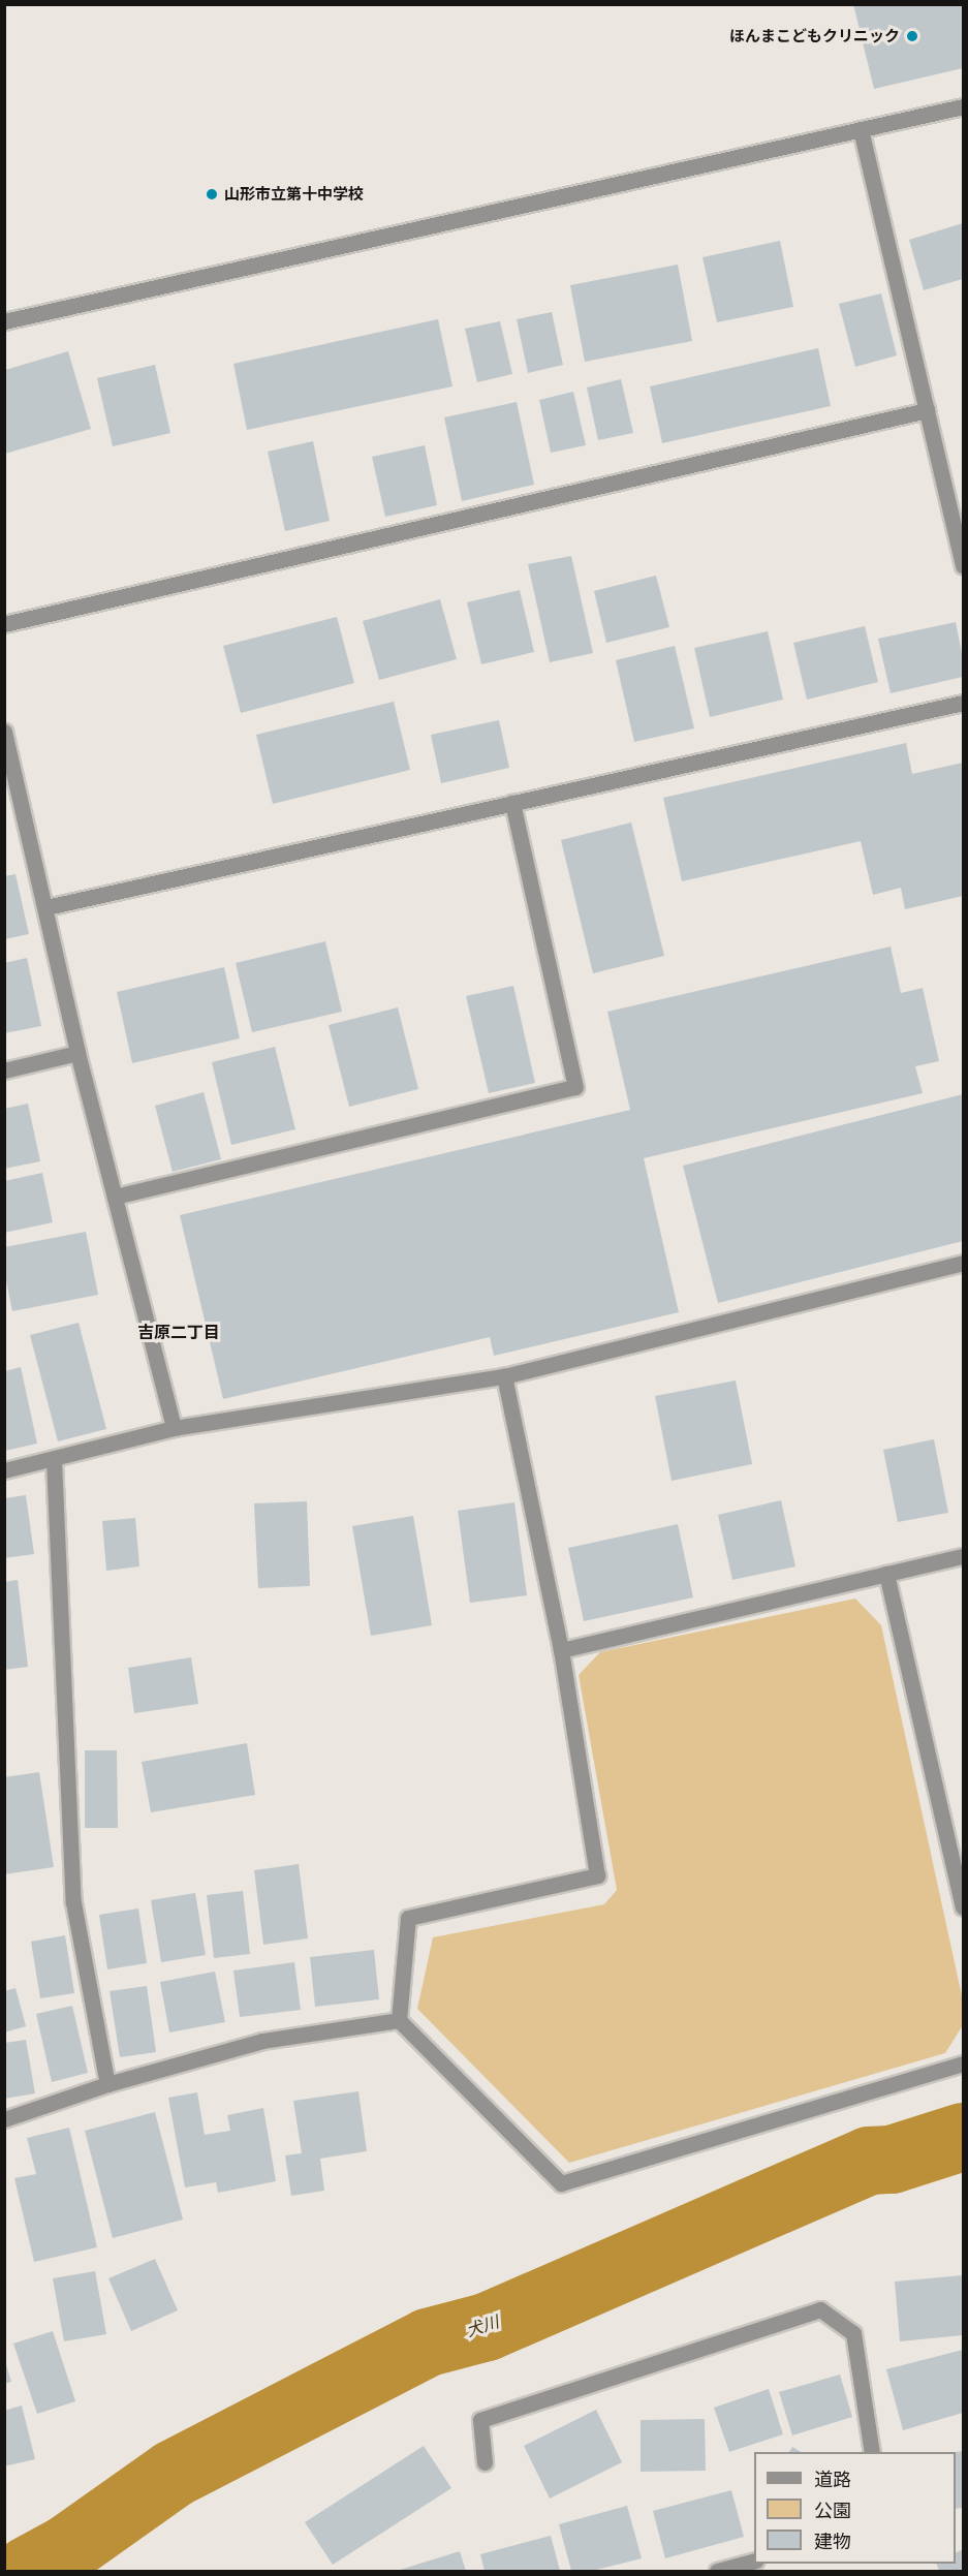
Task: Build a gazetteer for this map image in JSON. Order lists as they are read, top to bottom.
{
  "districts": ["吉原二丁目"],
  "water": ["犬川"],
  "places": ["ほんまこどもクリニック", "山形市立第十中学校"],
  "legend": ["道路", "公園", "建物"]
}
